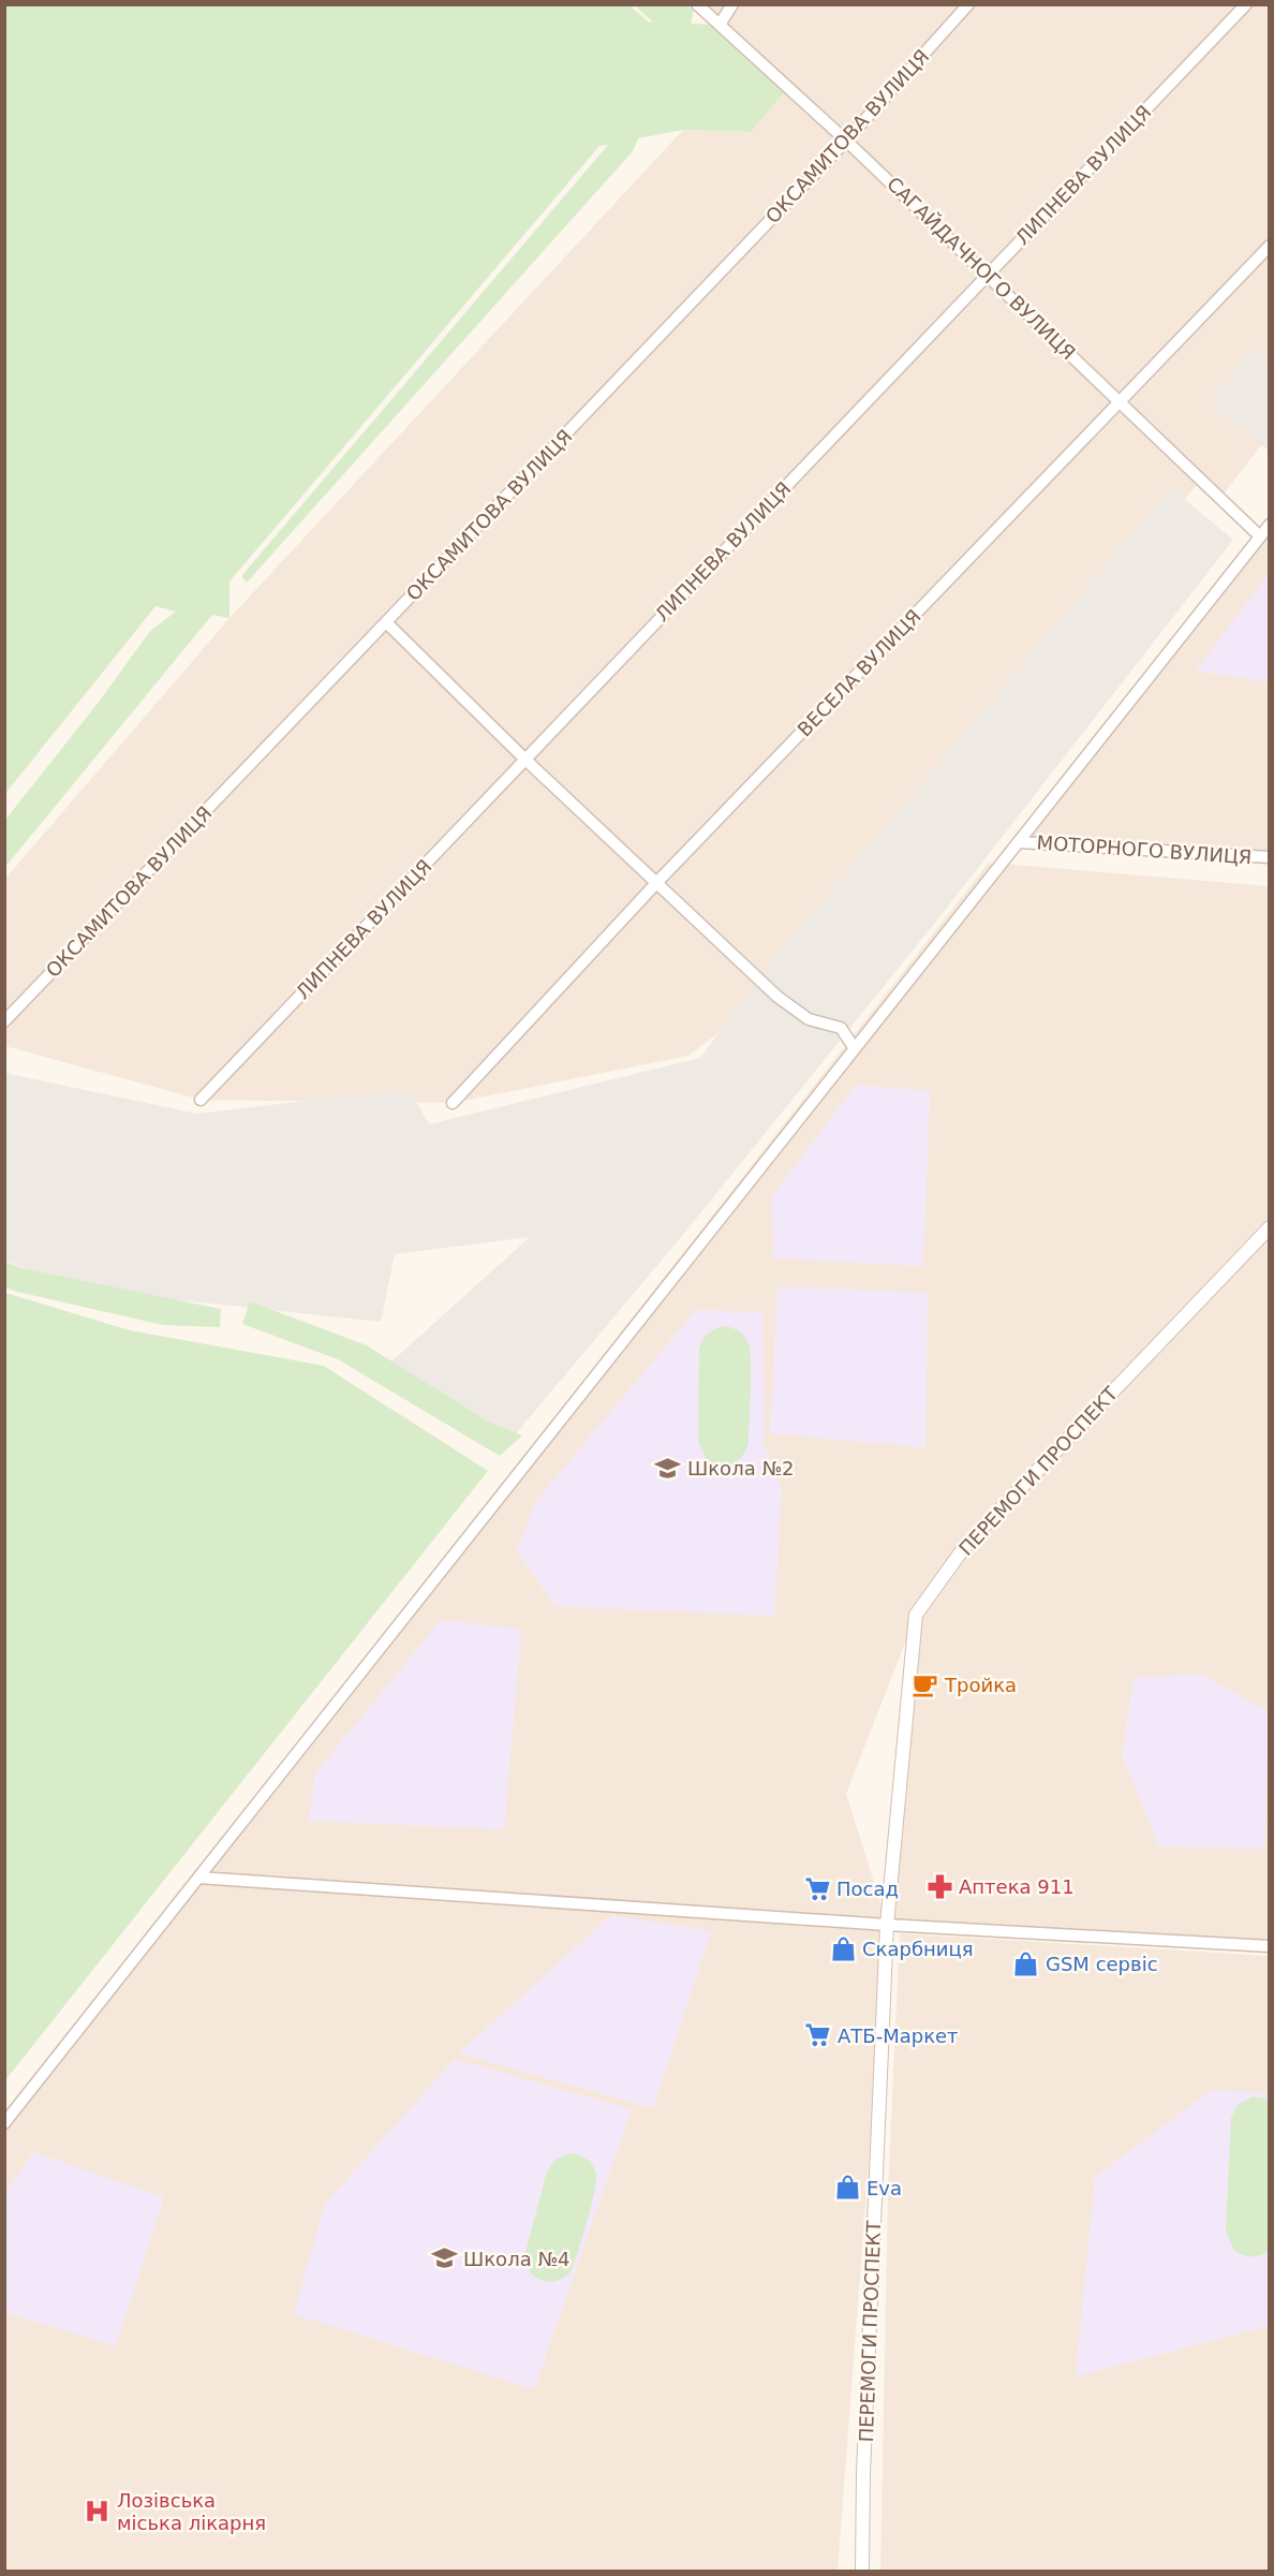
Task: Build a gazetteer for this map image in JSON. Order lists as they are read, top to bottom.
{
  "streets": {
    "street": [
      "ОКСАМИТОВА ВУЛИЦЯ",
      "ЛИПНЕВА ВУЛИЦЯ",
      "САГАЙДАЧНОГО ВУЛИЦЯ",
      "ВЕСЕЛА ВУЛИЦЯ",
      "МОТОРНОГО ВУЛИЦЯ",
      "ПЕРЕМОГИ ПРОСПЕКТ"
    ]
  },
  "crossings": [
    ["ОКСАМИТОВА ВУЛИЦЯ", "САГАЙДАЧНОГО ВУЛИЦЯ"],
    ["ЛИПНЕВА ВУЛИЦЯ", "САГАЙДАЧНОГО ВУЛИЦЯ"],
    ["САГАЙДАЧНОГО ВУЛИЦЯ", "ВЕСЕЛА ВУЛИЦЯ"]
  ],
  "places": {
    "school or university": ["Школа №2", "Школа №4"],
    "cafe": ["Тройка"],
    "pharmacy": ["Аптека 911"],
    "supermarket": ["Посад", "АТБ-Маркет"],
    "shop": ["Скарбниця", "GSM сервіс", "Eva"],
    "hospital": ["Лозівська міська лікарня"]
  }
}
